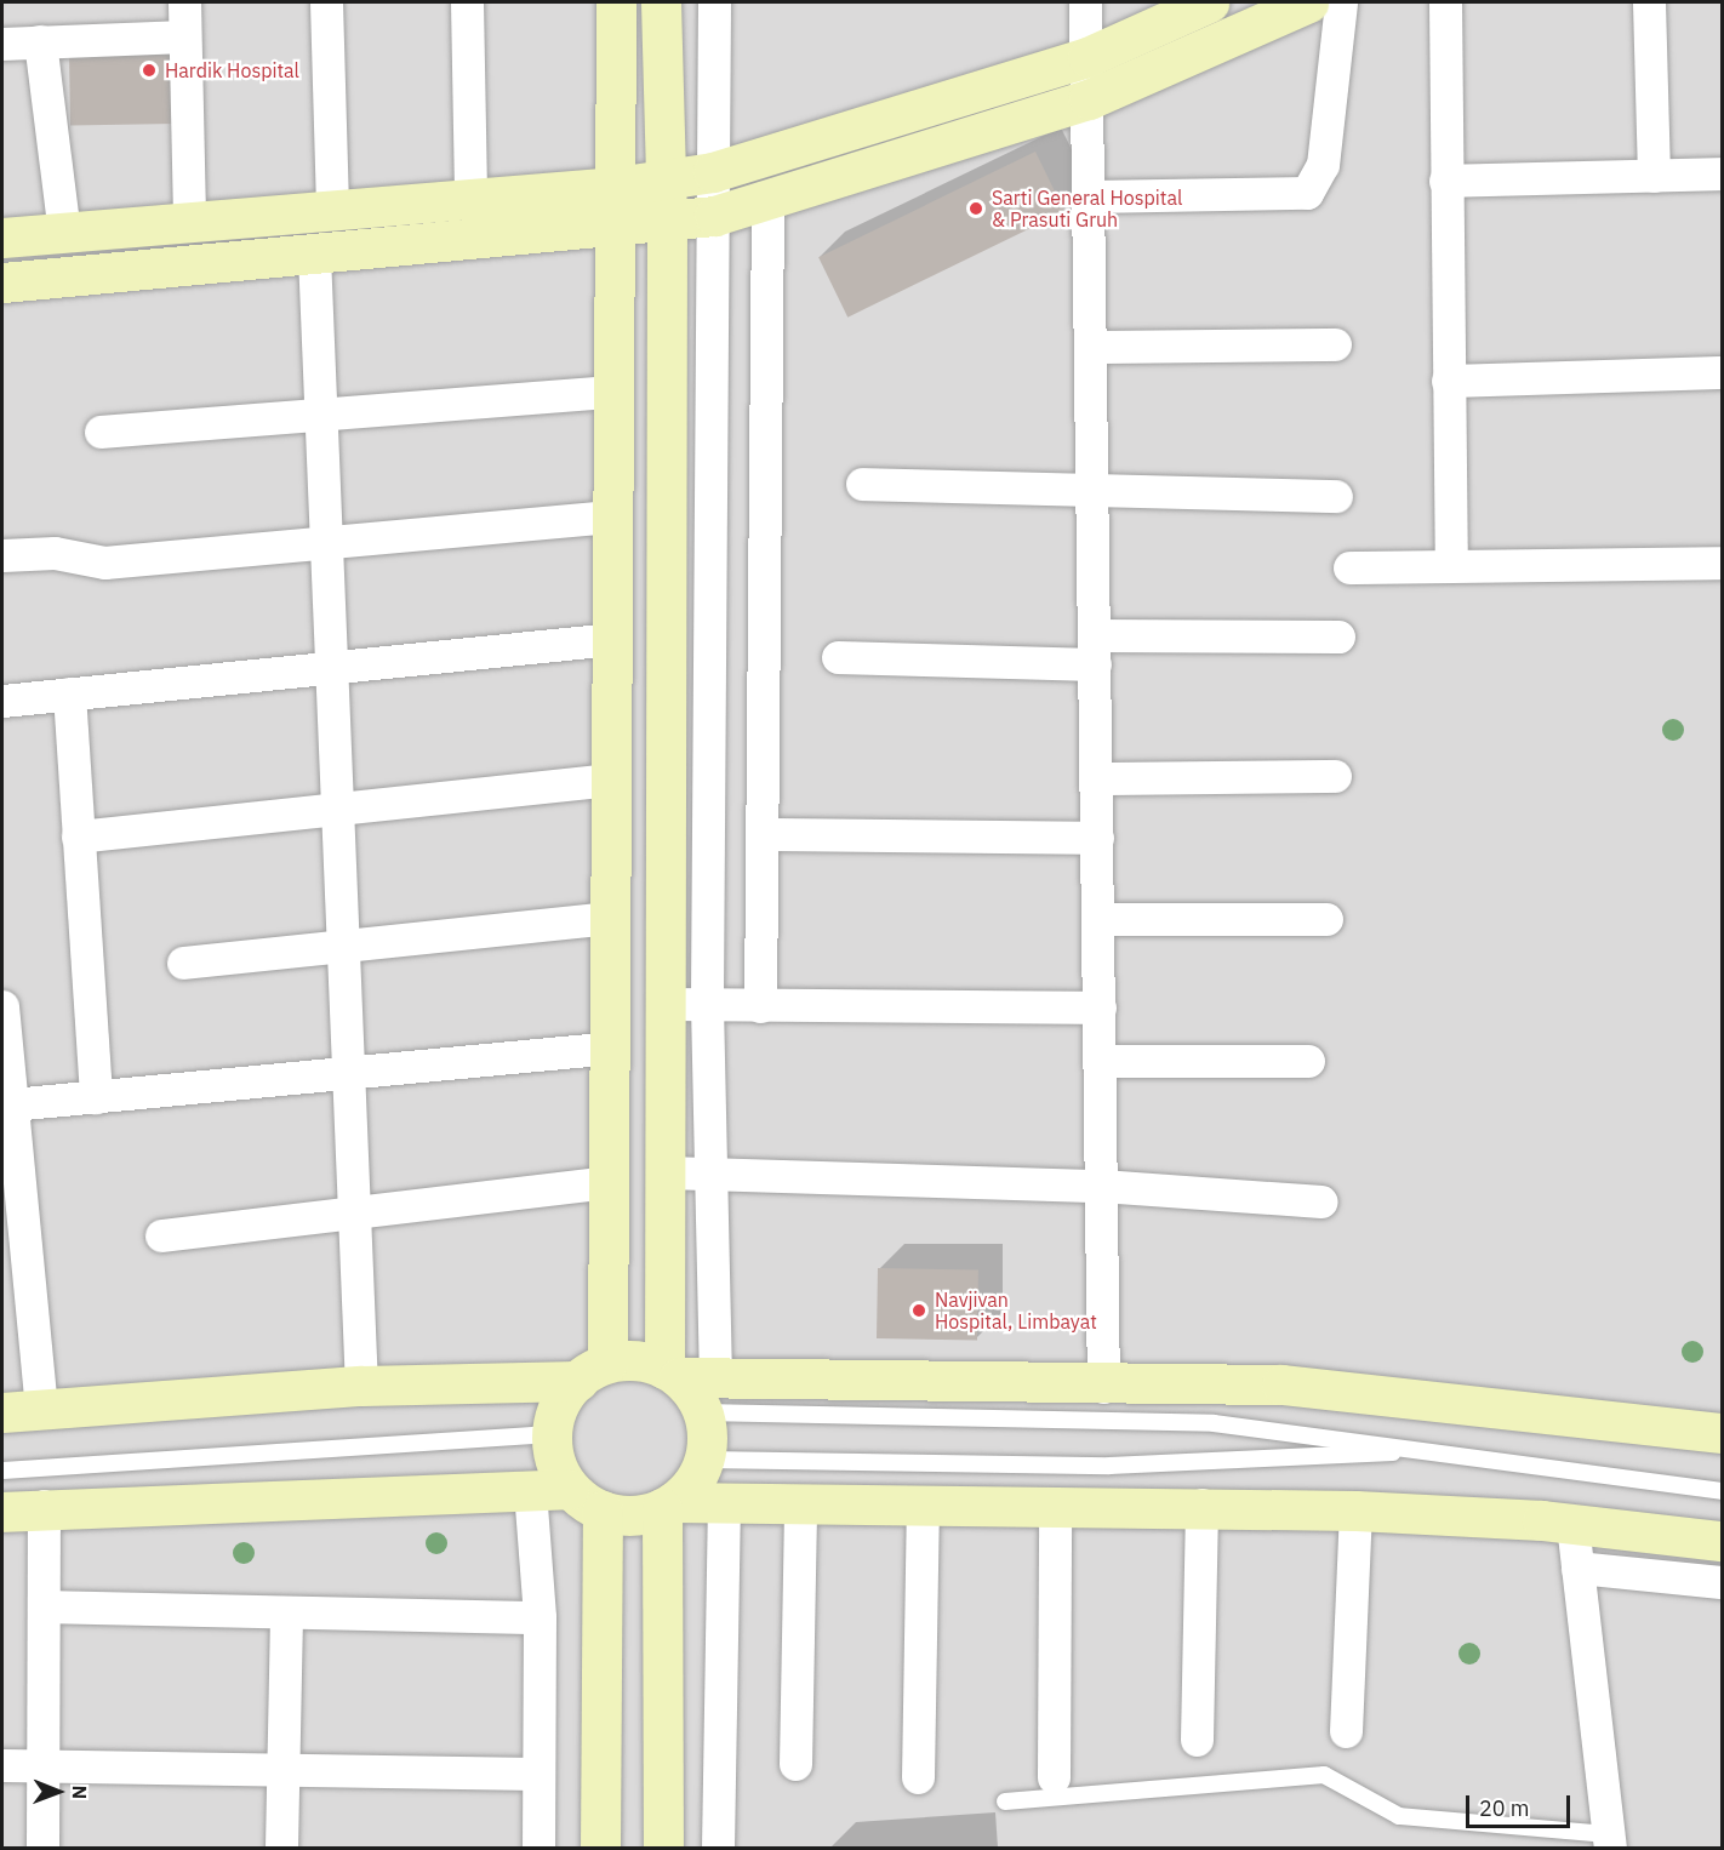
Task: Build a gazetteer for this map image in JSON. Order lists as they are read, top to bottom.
{
  "places": ["Hardik Hospital", "Sarti General Hospital & Prasuti Gruh", "Navjivan Hospital, Limbayat"],
  "scale_bar": "20 m",
  "north": "right"
}
